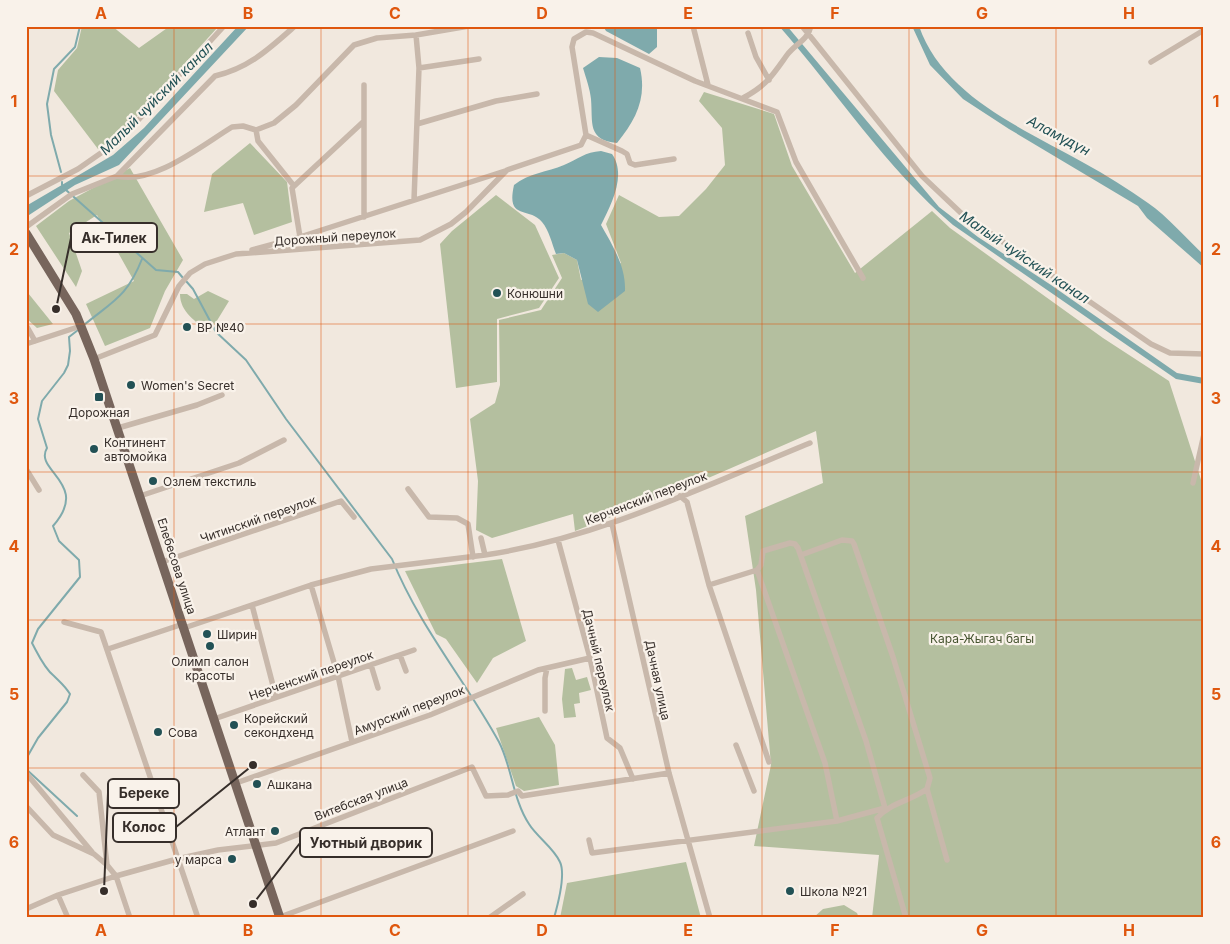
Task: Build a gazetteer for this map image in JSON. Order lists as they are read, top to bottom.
{
  "streets": {
    "main road": ["Елебесова улица"],
    "street": [
      "Дорожный переулок",
      "Керченский переулок",
      "Читинский переулок",
      "Дачный переулок",
      "Нерченский переулок",
      "Дачная улица",
      "Амурский переулок",
      "Витебская улица"
    ]
  },
  "crossings": [
    ["Дорожный переулок", "Елебесова улица"],
    ["Керченский переулок", "Елебесова улица"],
    ["Керченский переулок", "Дачный переулок"],
    ["Керченский переулок", "Дачная улица"],
    ["Читинский переулок", "Елебесова улица"],
    ["Елебесова улица", "Нерченский переулок"],
    ["Елебесова улица", "Амурский переулок"],
    ["Елебесова улица", "Витебская улица"],
    ["Дачный переулок", "Амурский переулок"],
    ["Дачный переулок", "Витебская улица"]
  ],
  "water": ["Малый чуйский канал", "Аламүдүн"],
  "parks": ["Кара-Жыгач багы"],
  "places": {
    "other": [
      "Конюшни",
      "Ак-Тилек",
      "BP №40",
      "Women's Secret",
      "Континент автомойка",
      "Озлем текстиль",
      "Ширин",
      "Олимп салон красоты",
      "Корейский секондхенд",
      "Сова",
      "Колос",
      "Ашкана",
      "Атлант",
      "у марса",
      "Береке",
      "Школа №21",
      "Уютный дворик"
    ],
    "transit": ["Дорожная"]
  },
  "grid": {
    "columns": [
      "A",
      "B",
      "C",
      "D",
      "E",
      "F",
      "G",
      "H"
    ],
    "rows": [
      "1",
      "2",
      "3",
      "4",
      "5",
      "6"
    ]
  }
}
